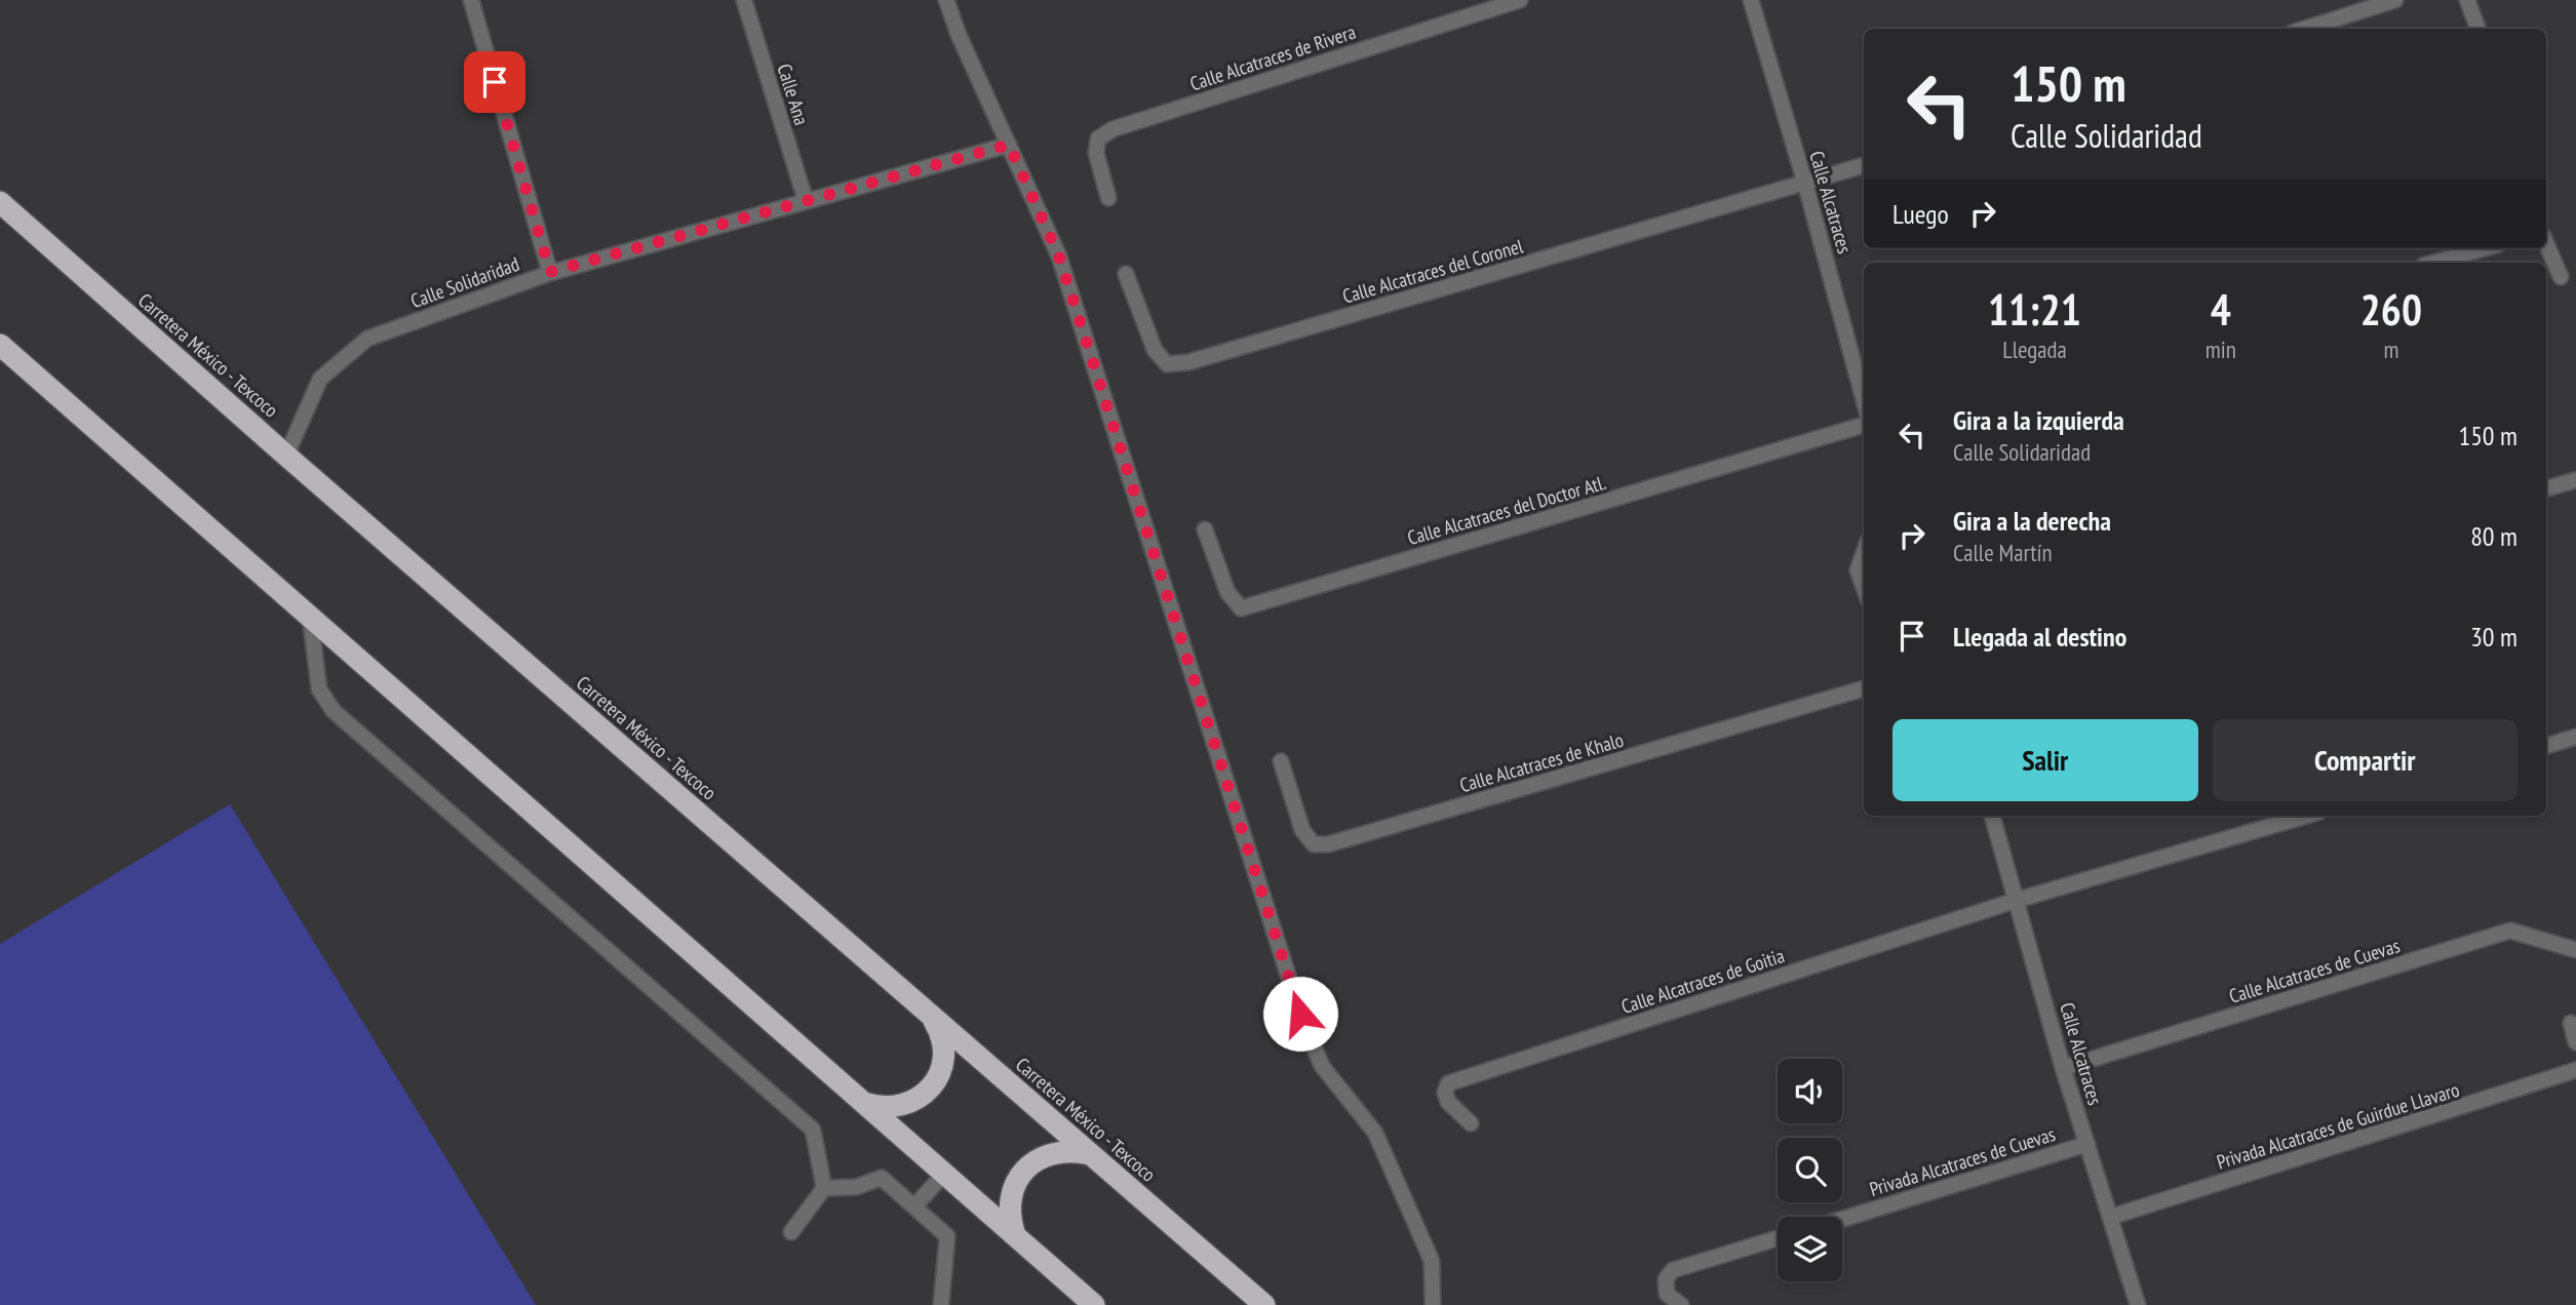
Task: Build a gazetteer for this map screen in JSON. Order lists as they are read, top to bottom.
{
  "streets": {
    "highway": ["Carretera México - Texcoco"],
    "street": [
      "Calle Alcatraces de Rivera",
      "Calle Ana",
      "Calle Alcatraces",
      "Calle Alcatraces del Coronel",
      "Calle Solidaridad",
      "Calle Alcatraces del Doctor Atl.",
      "Calle Alcatraces de Khalo",
      "Calle Alcatraces de Cuevas",
      "Calle Alcatraces de Goitia",
      "Privada Alcatraces de Guirdue Llavaro",
      "Privada Alcatraces de Cuevas"
    ]
  },
  "crossings": [
    ["Calle Ana", "Calle Solidaridad"],
    ["Calle Alcatraces", "Calle Alcatraces del Coronel"],
    ["Calle Alcatraces", "Calle Alcatraces de Cuevas"],
    ["Calle Alcatraces", "Calle Alcatraces de Goitia"],
    ["Calle Alcatraces", "Privada Alcatraces de Guirdue Llavaro"],
    ["Calle Alcatraces", "Privada Alcatraces de Cuevas"],
    ["Calle Solidaridad", "Carretera México - Texcoco"]
  ],
  "page": {
    "turn": ["150 m", "Calle Solidaridad"],
    "then": "Luego",
    "eta": [
      "11:21",
      "Llegada",
      "4",
      "min",
      "260",
      "m"
    ],
    "list": [
      {
        "name": "Gira a la izquierda",
        "note": "Calle Solidaridad",
        "value": "150 m"
      },
      {
        "name": "Gira a la derecha",
        "note": "Calle Martín",
        "value": "80 m"
      },
      {
        "name": "Llegada al destino",
        "value": "30 m"
      }
    ],
    "buttons": ["Salir", "Compartir"]
  }
}
